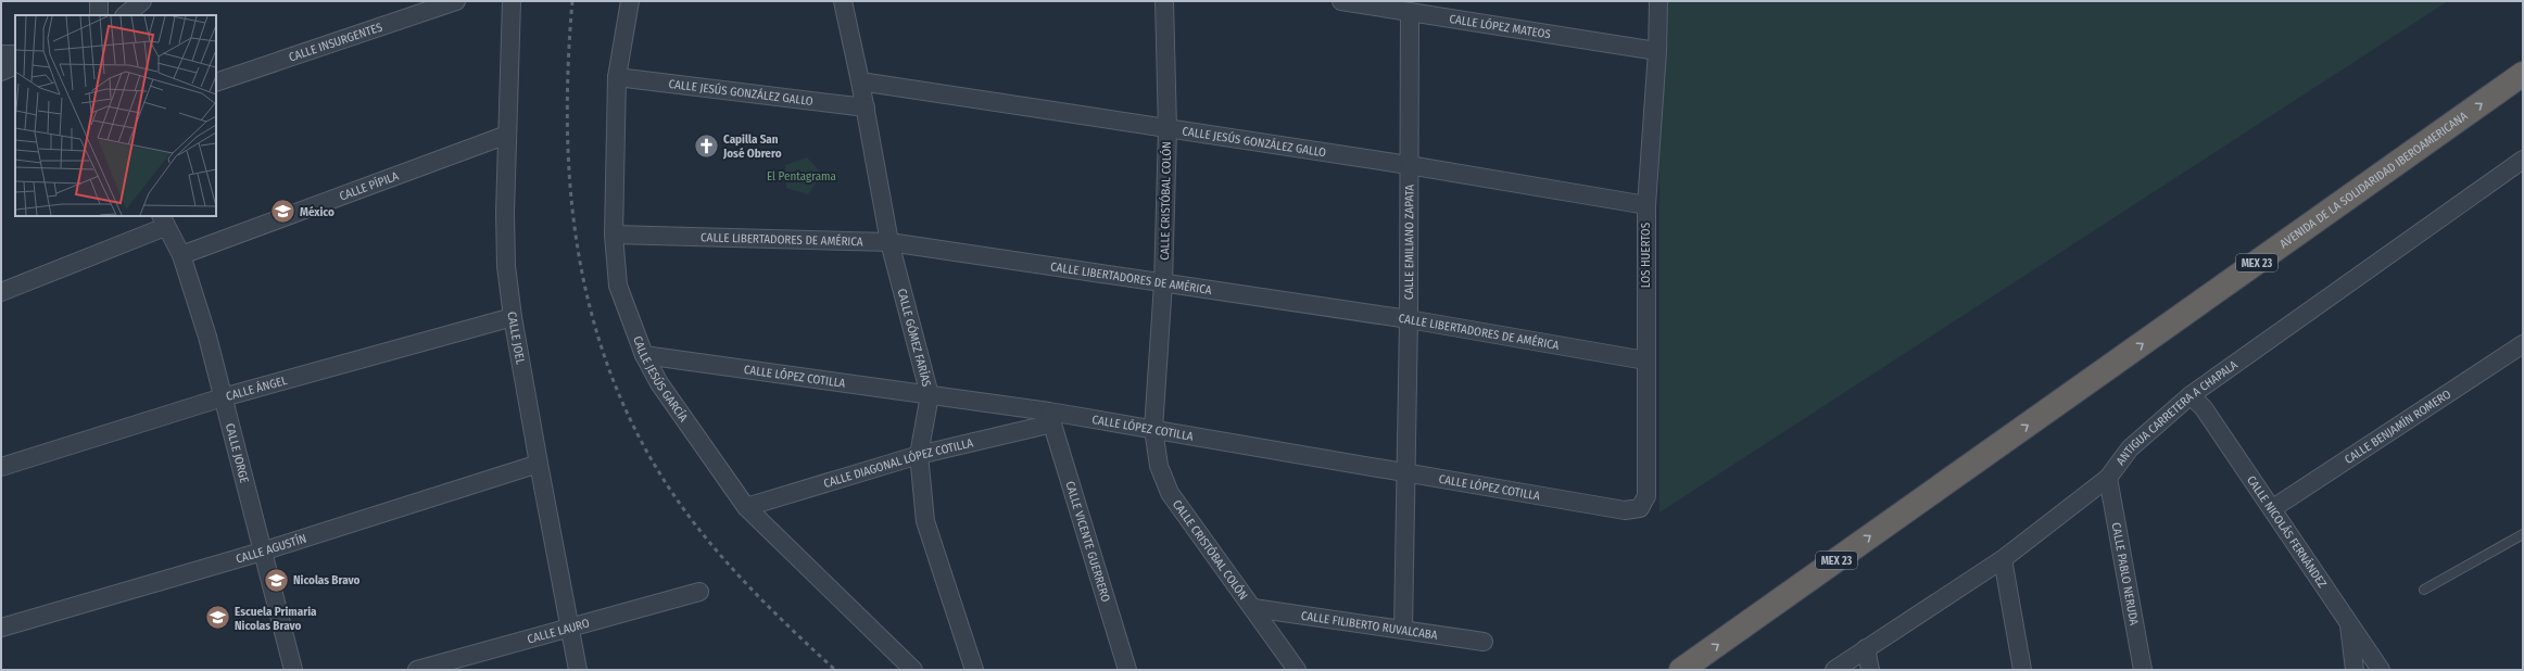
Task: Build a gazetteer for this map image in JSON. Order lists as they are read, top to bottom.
{
  "streets": {
    "highway": ["AVENIDA DE LA SOLIDARIDAD IBEROAMERICANA", "MEX 23"],
    "street": [
      "CALLE LÓPEZ MATEOS",
      "CALLE INSURGENTES",
      "CALLE JESÚS GONZÁLEZ GALLO",
      "CALLE PÍPILA",
      "CALLE CRISTÓBAL COLÓN",
      "CALLE LIBERTADORES DE AMÉRICA",
      "CALLE EMILIANO ZAPATA",
      "LOS HUERTOS",
      "CALLE JOEL",
      "CALLE GÓMEZ FARÍAS",
      "CALLE LÓPEZ COTILLA",
      "CALLE JESÚS GARCÍA",
      "CALLE ÁNGEL",
      "ANTIGUA CARRETERA A CHAPALA",
      "CALLE BENJAMÍN ROMERO",
      "CALLE JORGE",
      "CALLE DIAGONAL LÓPEZ COTILLA",
      "CALLE NICOLÁS FERNÁNDEZ",
      "CALLE VICENTE GUERRERO",
      "CALLE AGUSTÍN",
      "CALLE PABLO NERUDA",
      "CALLE FILIBERTO RUVALCABA",
      "CALLE LAURO"
    ]
  },
  "crossings": [
    ["CALLE LÓPEZ MATEOS", "CALLE EMILIANO ZAPATA"],
    ["CALLE LÓPEZ MATEOS", "LOS HUERTOS"],
    ["CALLE JESÚS GONZÁLEZ GALLO", "CALLE CRISTÓBAL COLÓN"],
    ["CALLE JESÚS GONZÁLEZ GALLO", "CALLE EMILIANO ZAPATA"],
    ["CALLE JESÚS GONZÁLEZ GALLO", "LOS HUERTOS"],
    ["CALLE JESÚS GONZÁLEZ GALLO", "CALLE GÓMEZ FARÍAS"],
    ["CALLE JESÚS GONZÁLEZ GALLO", "CALLE JESÚS GARCÍA"],
    ["CALLE PÍPILA", "CALLE JOEL"],
    ["CALLE PÍPILA", "CALLE JORGE"],
    ["CALLE CRISTÓBAL COLÓN", "CALLE LIBERTADORES DE AMÉRICA"],
    ["CALLE CRISTÓBAL COLÓN", "CALLE LÓPEZ COTILLA"],
    ["CALLE CRISTÓBAL COLÓN", "CALLE FILIBERTO RUVALCABA"],
    ["CALLE LIBERTADORES DE AMÉRICA", "CALLE EMILIANO ZAPATA"],
    ["CALLE LIBERTADORES DE AMÉRICA", "LOS HUERTOS"],
    ["CALLE LIBERTADORES DE AMÉRICA", "CALLE GÓMEZ FARÍAS"],
    ["CALLE LIBERTADORES DE AMÉRICA", "CALLE JESÚS GARCÍA"],
    ["CALLE EMILIANO ZAPATA", "CALLE LÓPEZ COTILLA"],
    ["CALLE EMILIANO ZAPATA", "CALLE FILIBERTO RUVALCABA"],
    ["LOS HUERTOS", "CALLE LÓPEZ COTILLA"],
    ["CALLE JOEL", "CALLE ÁNGEL"],
    ["CALLE JOEL", "CALLE AGUSTÍN"],
    ["CALLE JOEL", "CALLE LAURO"],
    ["CALLE GÓMEZ FARÍAS", "CALLE LÓPEZ COTILLA"],
    ["CALLE GÓMEZ FARÍAS", "CALLE DIAGONAL LÓPEZ COTILLA"],
    ["CALLE LÓPEZ COTILLA", "CALLE JESÚS GARCÍA"],
    ["CALLE LÓPEZ COTILLA", "CALLE DIAGONAL LÓPEZ COTILLA"],
    ["CALLE LÓPEZ COTILLA", "CALLE VICENTE GUERRERO"],
    ["CALLE JESÚS GARCÍA", "CALLE DIAGONAL LÓPEZ COTILLA"],
    ["CALLE ÁNGEL", "CALLE JORGE"],
    ["ANTIGUA CARRETERA A CHAPALA", "CALLE NICOLÁS FERNÁNDEZ"],
    ["ANTIGUA CARRETERA A CHAPALA", "CALLE PABLO NERUDA"],
    ["CALLE BENJAMÍN ROMERO", "CALLE NICOLÁS FERNÁNDEZ"],
    ["CALLE JORGE", "CALLE AGUSTÍN"],
    ["CALLE DIAGONAL LÓPEZ COTILLA", "CALLE VICENTE GUERRERO"]
  ],
  "one_way": ["AVENIDA DE LA SOLIDARIDAD IBEROAMERICANA"],
  "parks": ["El Pentagrama"],
  "places": {
    "church": ["Capilla San José Obrero"],
    "school or university": ["México", "Nicolas Bravo", "Escuela Primaria Nicolas Bravo"]
  }
}
